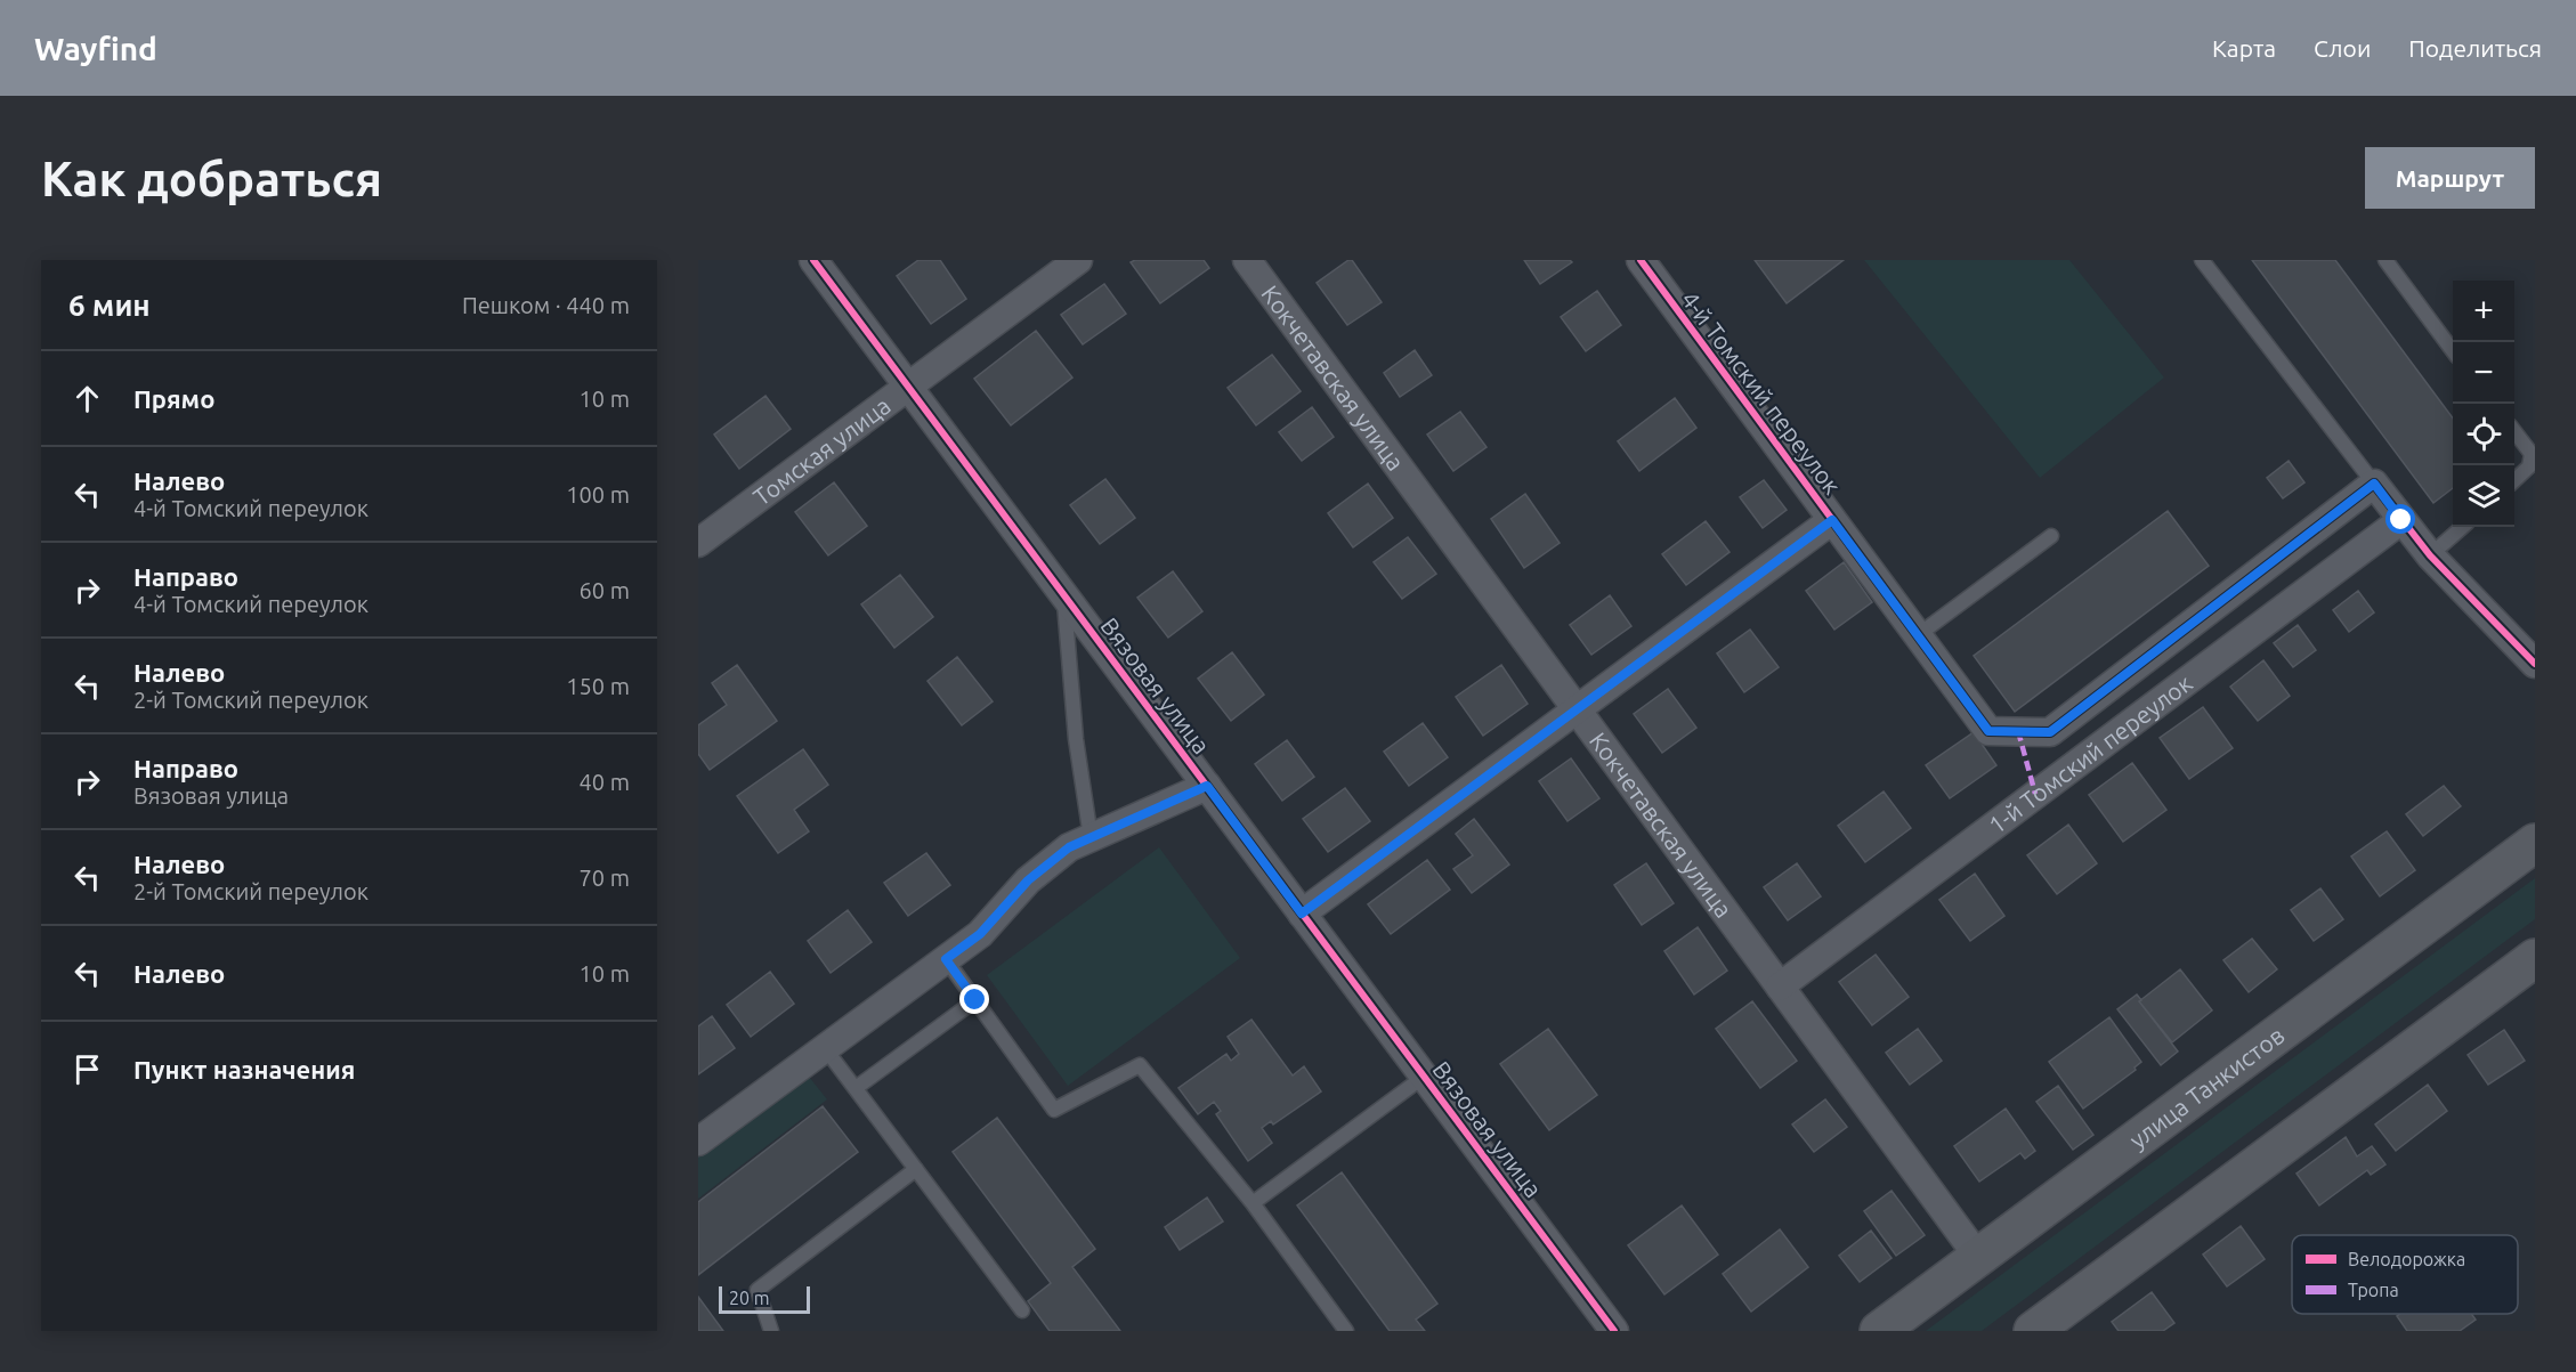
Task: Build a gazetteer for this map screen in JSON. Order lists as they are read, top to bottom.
{
  "streets": {
    "street": [
      "Кокчетавская улица",
      "4-й Томский переулок",
      "Томская улица",
      "Вязовая улица",
      "1-й Томский переулок",
      "улица Танкистов"
    ]
  },
  "crossings": [
    ["Кокчетавская улица", "1-й Томский переулок"],
    ["Кокчетавская улица", "улица Танкистов"],
    ["Томская улица", "Вязовая улица"]
  ],
  "legend": ["Велодорожка", "Тропа"],
  "scale_bar": "20 m",
  "page": {
    "header": "Wayfind",
    "nav": ["Карта", "Слои", "Поделиться"],
    "buttons": "Маршрут",
    "title": "Как добраться",
    "heading": ["6 мин", "Пешком · 440 m"],
    "map_buttons": ["+", "−"],
    "list": [
      ["Прямо", "10 m"],
      ["Налево", "4-й Томский переулок", "100 m"],
      ["Направо", "4-й Томский переулок", "60 m"],
      ["Налево", "2-й Томский переулок", "150 m"],
      ["Направо", "Вязовая улица", "40 m"],
      ["Налево", "2-й Томский переулок", "70 m"],
      ["Налево", "10 m"],
      "Пункт назначения"
    ],
    "scale": "20 m"
  }
}
